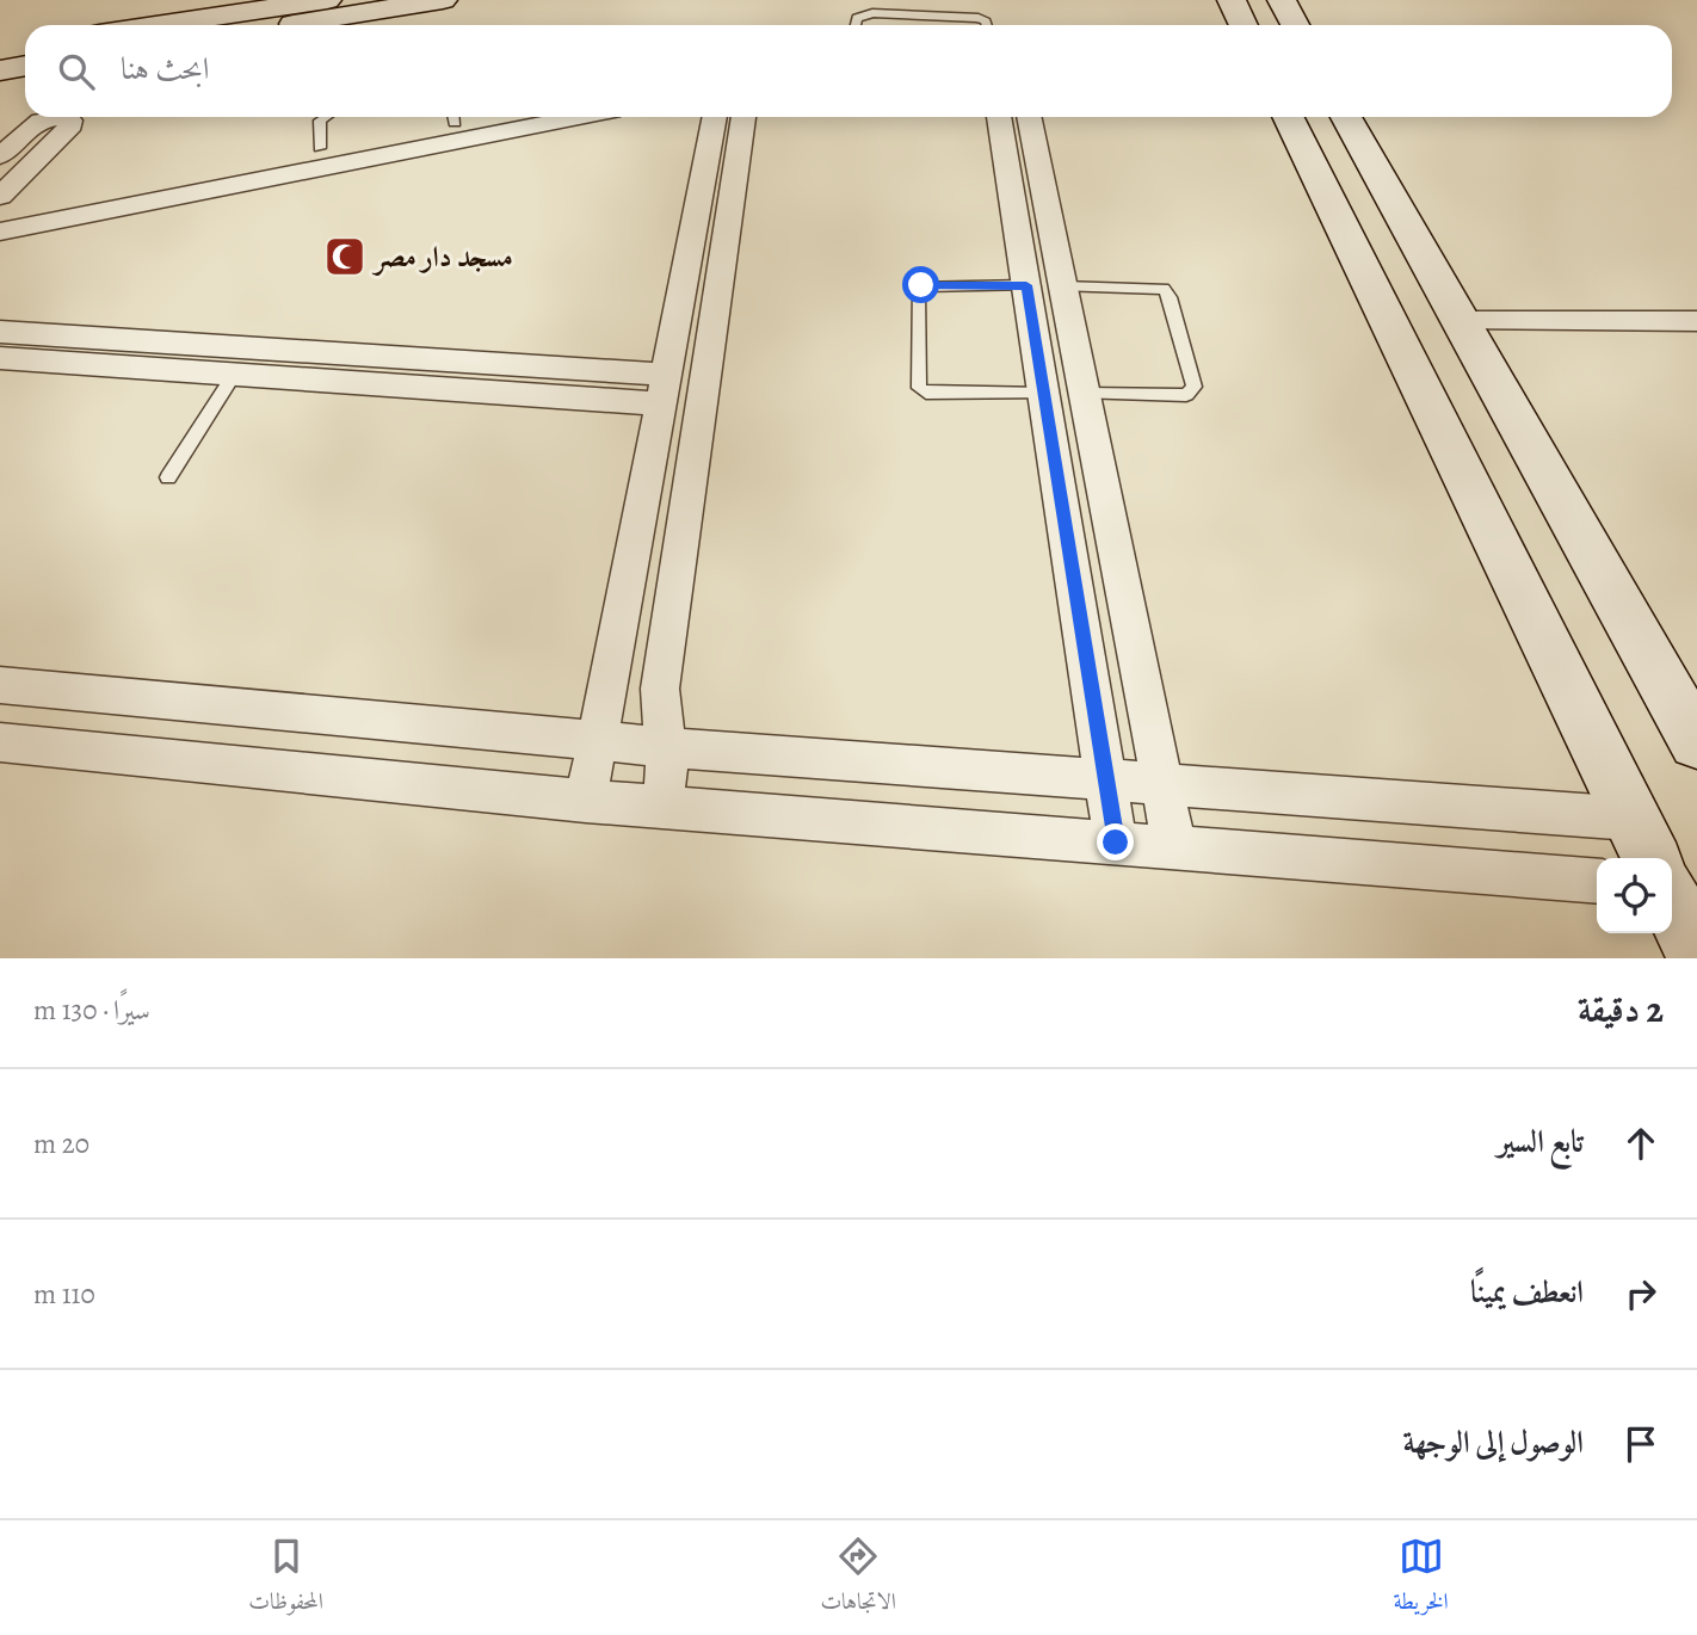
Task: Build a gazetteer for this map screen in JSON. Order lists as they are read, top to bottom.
{
  "places": {
    "mosque": ["مسجد دار مصر"]
  },
  "page": {
    "search": "ابحث هنا",
    "heading": ["2 دقيقة", "سيرًا · 130 m"],
    "list": [
      ["تابع السير", "20 m"],
      ["انعطف يمينًا", "110 m"],
      "الوصول إلى الوجهة"
    ],
    "nav": ["الخريطة", "الاتجاهات", "المحفوظات"]
  }
}
